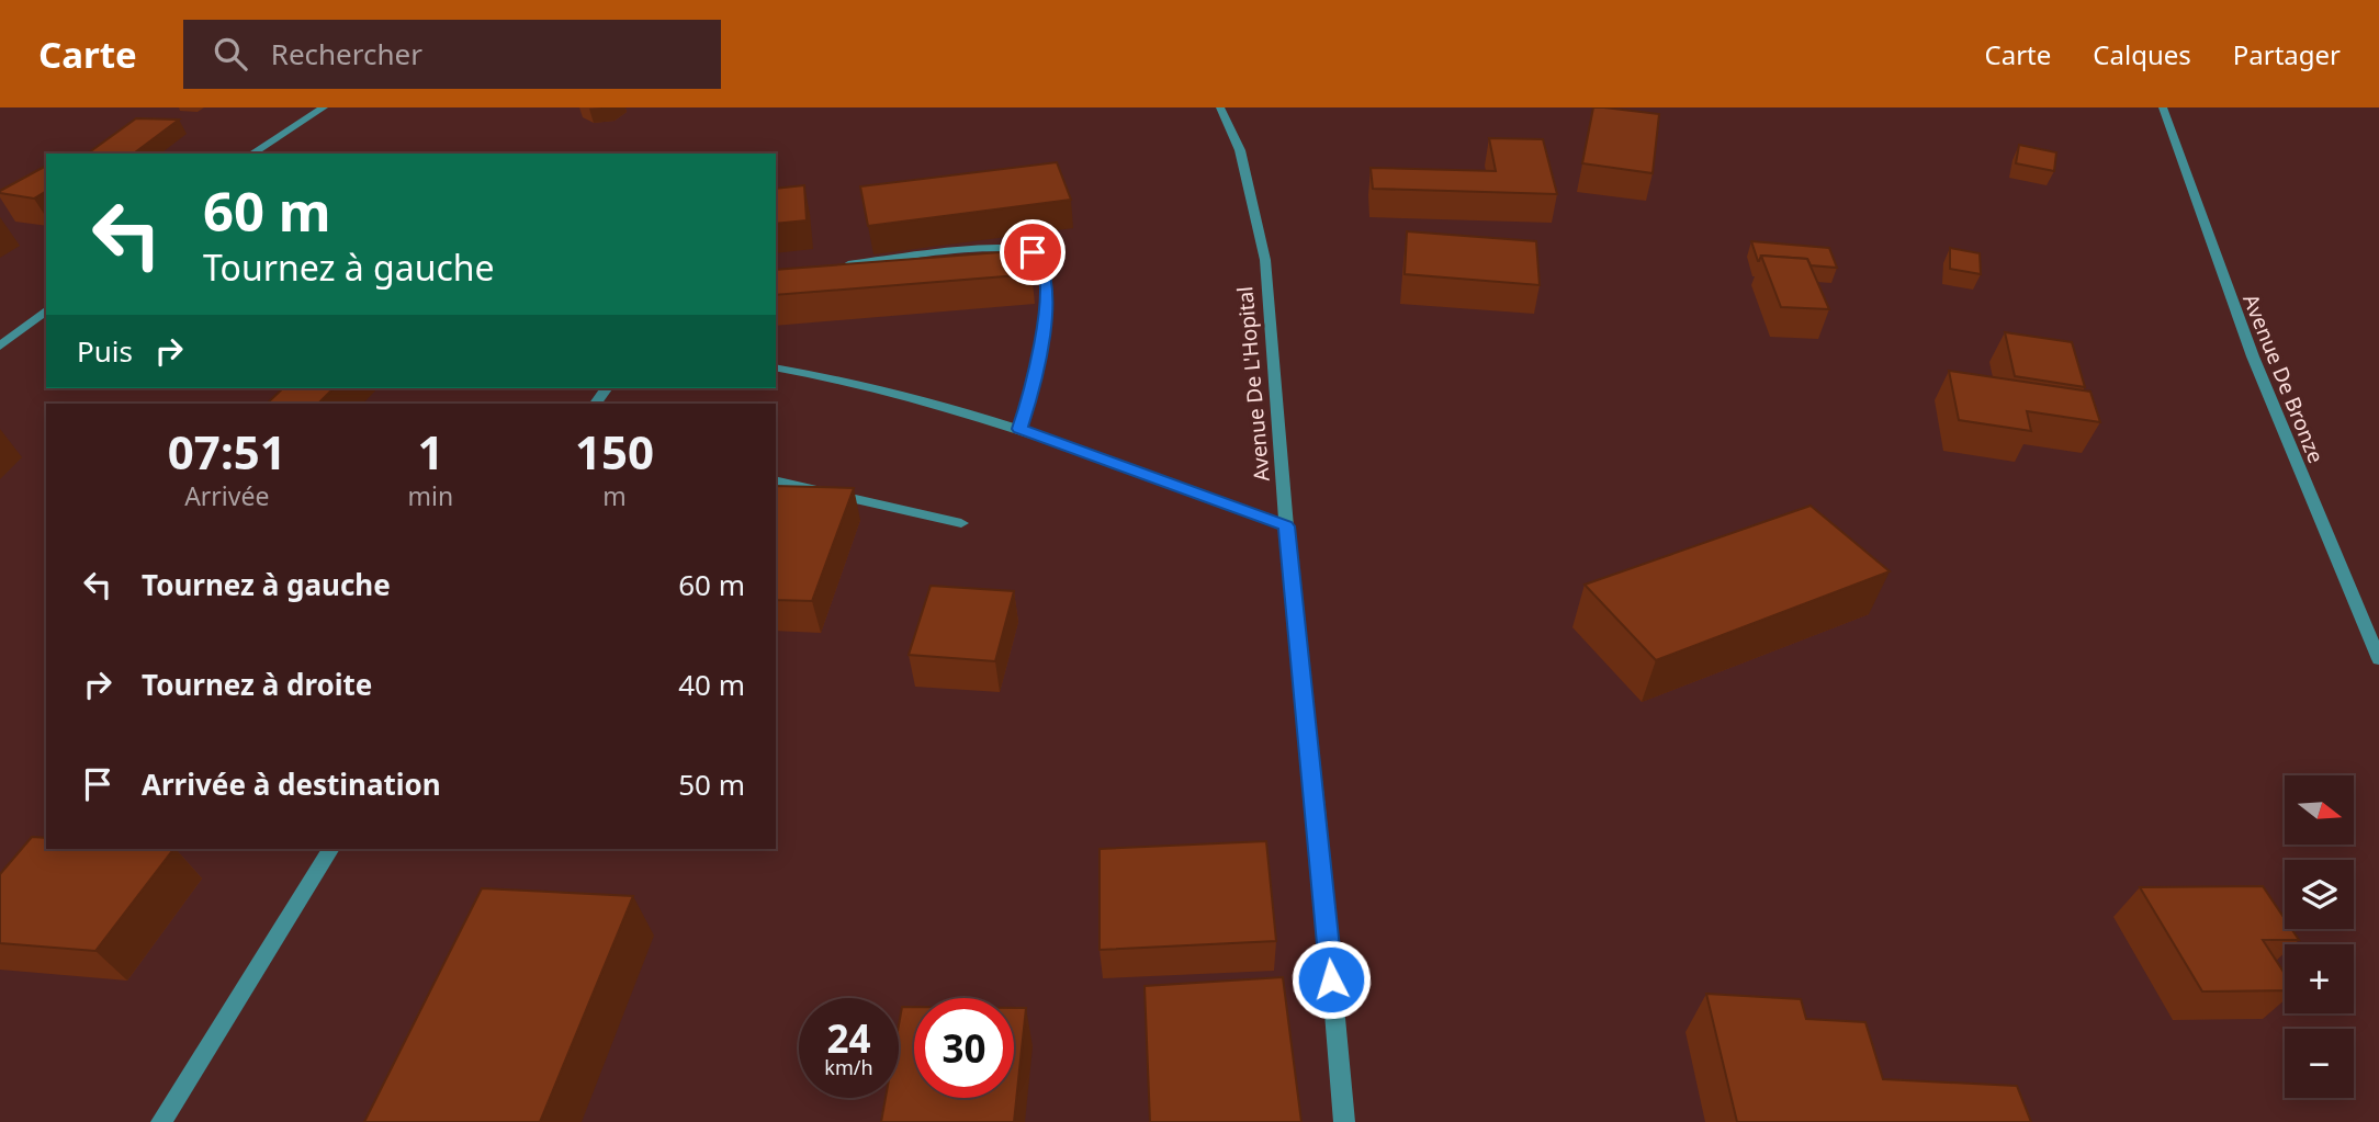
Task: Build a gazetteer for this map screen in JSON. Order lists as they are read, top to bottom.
{
  "streets": {
    "street": ["Avenue De Bronze", "Avenue De L'Hopital"]
  },
  "north": "right",
  "page": {
    "header": "Carte",
    "search": "Rechercher",
    "nav": ["Carte", "Calques", "Partager"],
    "turn": ["60 m", "Tournez à gauche"],
    "then": "Puis",
    "eta": [
      "07:51",
      "Arrivée",
      "1",
      "min",
      "150",
      "m"
    ],
    "list": [
      {
        "name": "Tournez à gauche",
        "value": "60 m"
      },
      {
        "name": "Tournez à droite",
        "value": "40 m"
      },
      {
        "name": "Arrivée à destination",
        "value": "50 m"
      }
    ],
    "map_buttons": ["+", "−"],
    "speed": "24 km/h",
    "limit": "30"
  }
}
